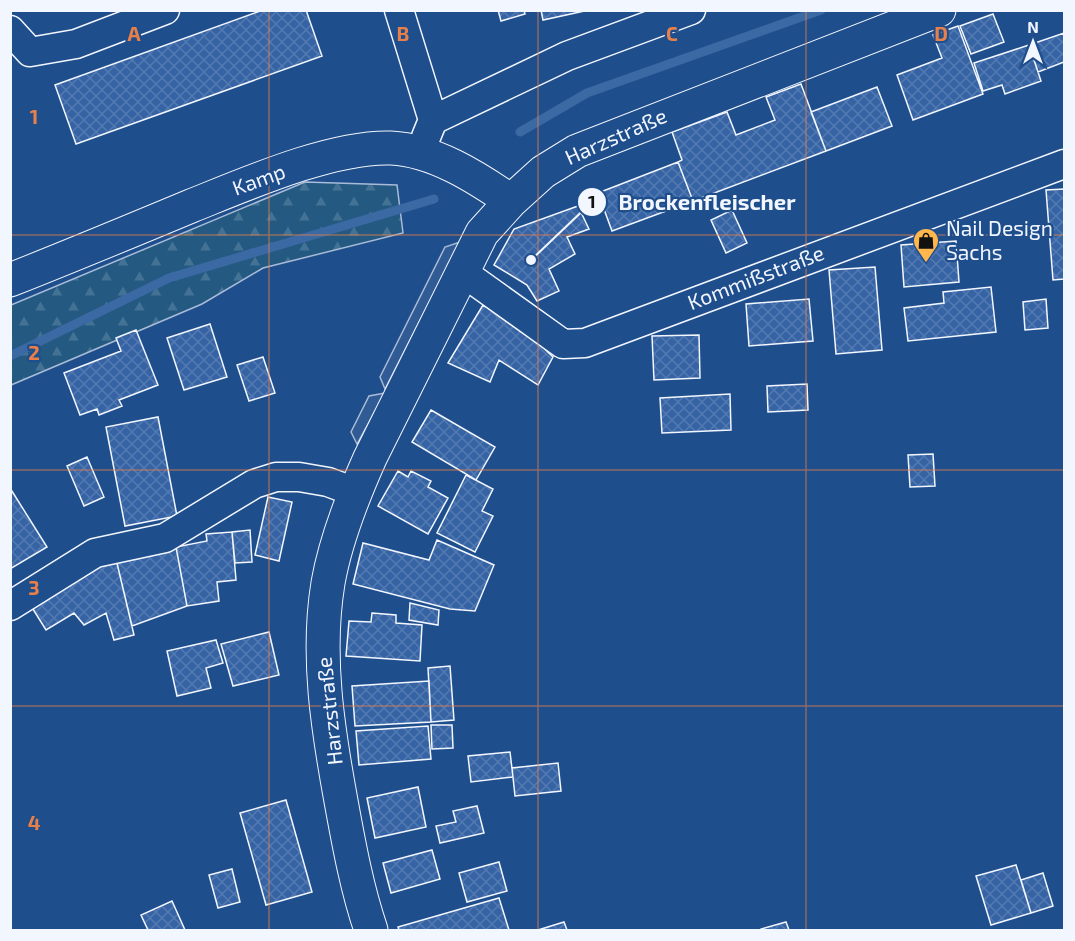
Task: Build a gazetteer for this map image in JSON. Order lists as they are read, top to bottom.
{
  "streets": {
    "main road": ["Harzstraße", "Kamp"],
    "street": ["Kommißstraße"]
  },
  "crossings": [
    ["Harzstraße", "Kamp"],
    ["Harzstraße", "Kommißstraße"]
  ],
  "places": {
    "other": ["Brockenfleischer"],
    "shop": ["Nail Design Sachs"]
  },
  "north": "top",
  "grid": {
    "columns": [
      "A",
      "B",
      "C",
      "D"
    ],
    "rows": [
      "1",
      "2",
      "3",
      "4"
    ]
  }
}
